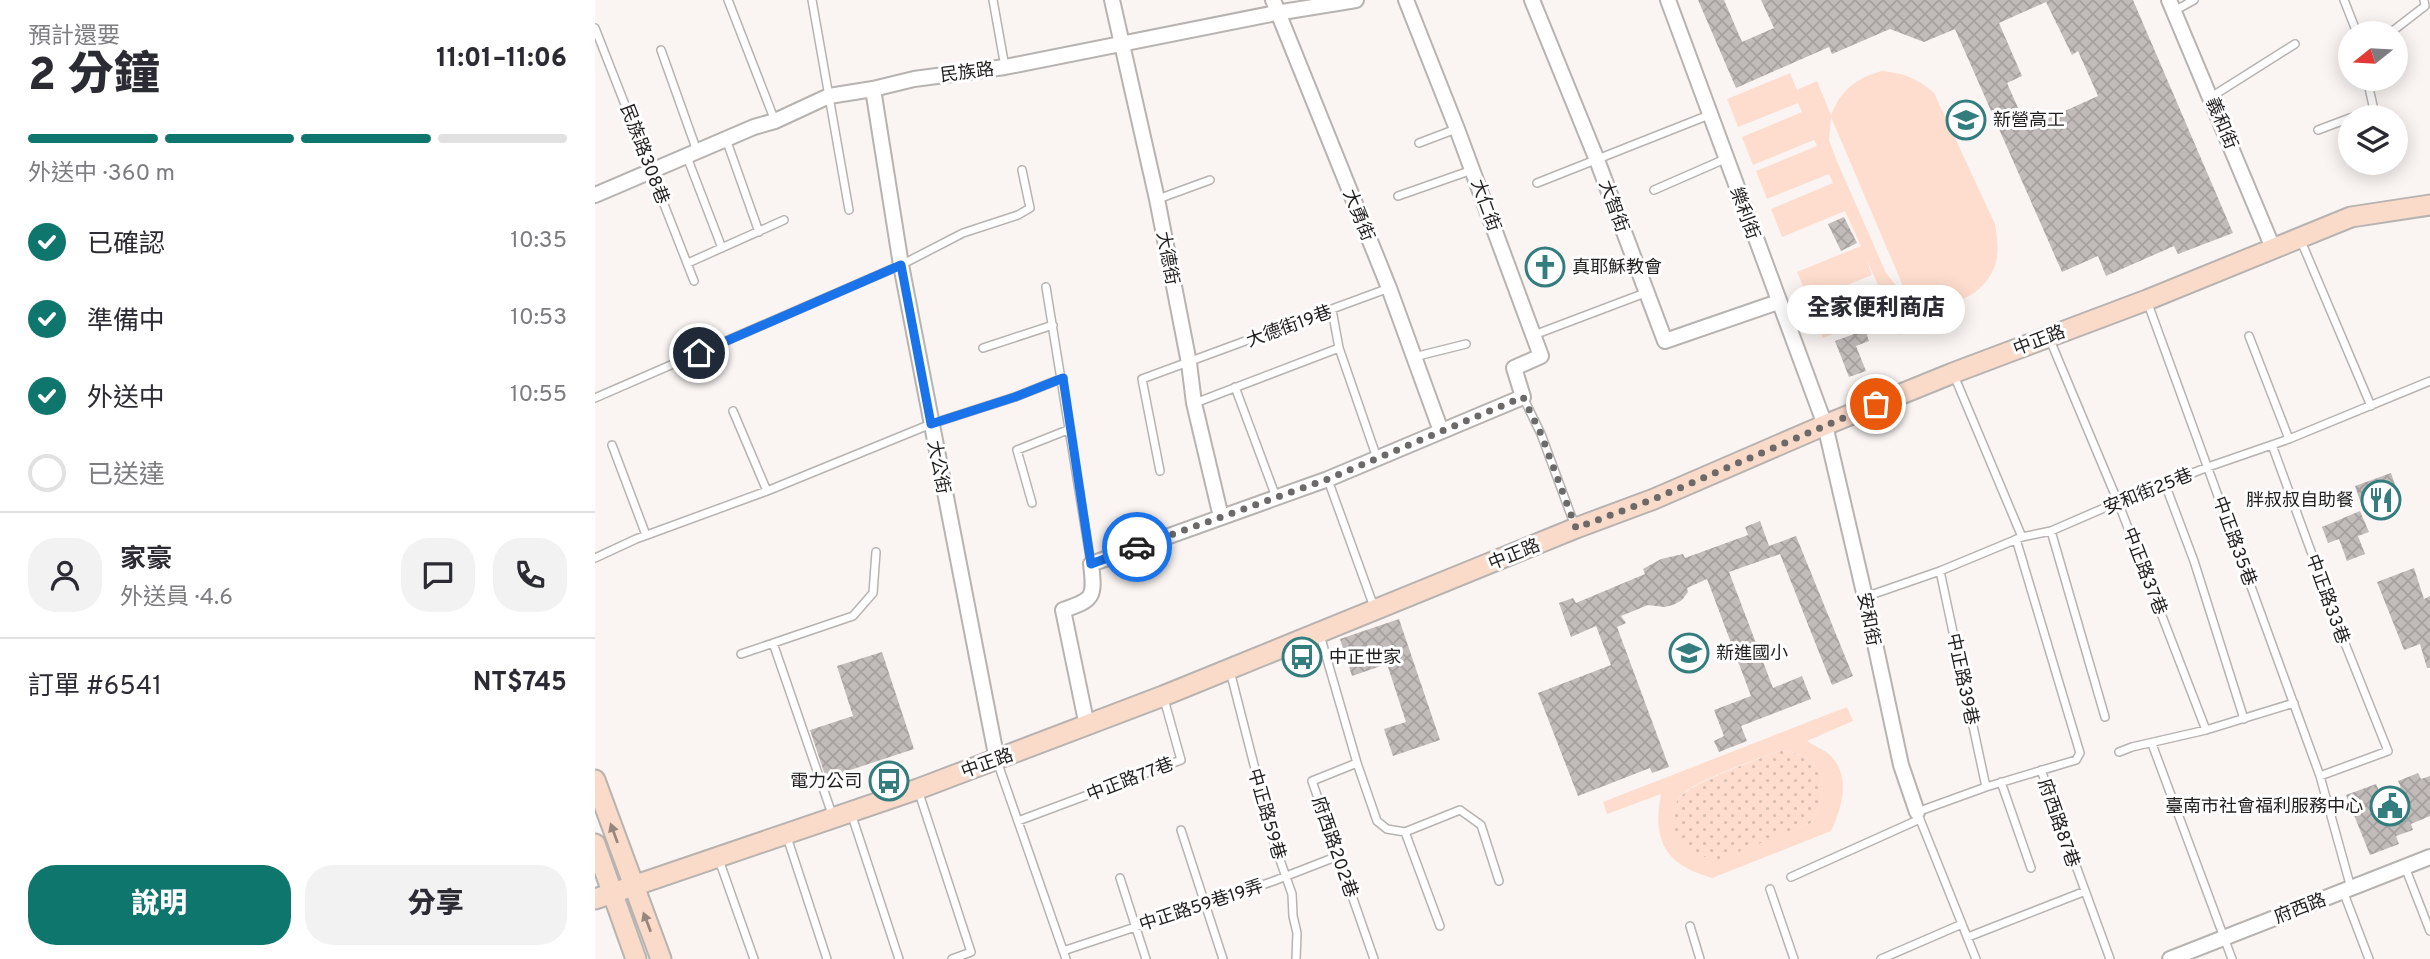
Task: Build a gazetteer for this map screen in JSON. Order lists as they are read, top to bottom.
{
  "streets": {
    "street": [
      "民族路",
      "義和街",
      "大仁街",
      "大智街",
      "樂利街",
      "大勇街",
      "大德街",
      "中正路",
      "大公街",
      "安和街",
      "府西路"
    ],
    "lane": [
      "民族路308巷",
      "大德街19巷",
      "安和街25巷",
      "中正路35巷",
      "中正路37巷",
      "中正路33巷",
      "中正路39巷",
      "中正路77巷",
      "中正路59巷",
      "府西路87巷",
      "府西路202巷",
      "中正路59巷19弄"
    ]
  },
  "crossings": [
    ["民族路", "民族路308巷"],
    ["民族路", "大勇街"],
    ["民族路", "大德街"],
    ["民族路", "大公街"],
    ["義和街", "中正路"],
    ["大智街", "樂利街"],
    ["樂利街", "中正路"],
    ["樂利街", "安和街"],
    ["大勇街", "大德街19巷"],
    ["大德街", "大德街19巷"],
    ["中正路", "大公街"],
    ["中正路", "中正路35巷"],
    ["中正路", "中正路37巷"],
    ["中正路", "安和街"],
    ["中正路", "中正路77巷"],
    ["中正路", "中正路59巷"],
    ["安和街25巷", "中正路35巷"],
    ["安和街25巷", "中正路37巷"],
    ["安和街25巷", "中正路33巷"],
    ["安和街25巷", "安和街"],
    ["安和街25巷", "中正路39巷"],
    ["中正路35巷", "中正路33巷"],
    ["中正路35巷", "府西路"],
    ["安和街", "府西路87巷"],
    ["中正路39巷", "府西路87巷"],
    ["中正路59巷", "中正路59巷19弄"],
    ["府西路202巷", "中正路59巷19弄"]
  ],
  "places": {
    "school or university": ["新營高工", "新進國小"],
    "church": ["真耶穌教會"],
    "other": ["全家便利商店"],
    "restaurant": ["胖叔叔自助餐"],
    "bus stop": ["中正世家", "電力公司"],
    "public building": ["臺南市社會福利服務中心"]
  },
  "north": "left",
  "page": {
    "heading": ["2 分鐘", "預計還要", "11:01–11:06"],
    "panel": [
      "家豪",
      "外送員 · 4.6",
      "訂單 #6541",
      "NT$745"
    ],
    "bar": "外送中 · 360 m",
    "list": [
      ["已確認", "10:35"],
      ["準備中", "10:53"],
      ["外送中", "10:55"],
      "已送達"
    ],
    "bubble": "全家便利商店",
    "buttons": ["說明", "分享"]
  }
}
